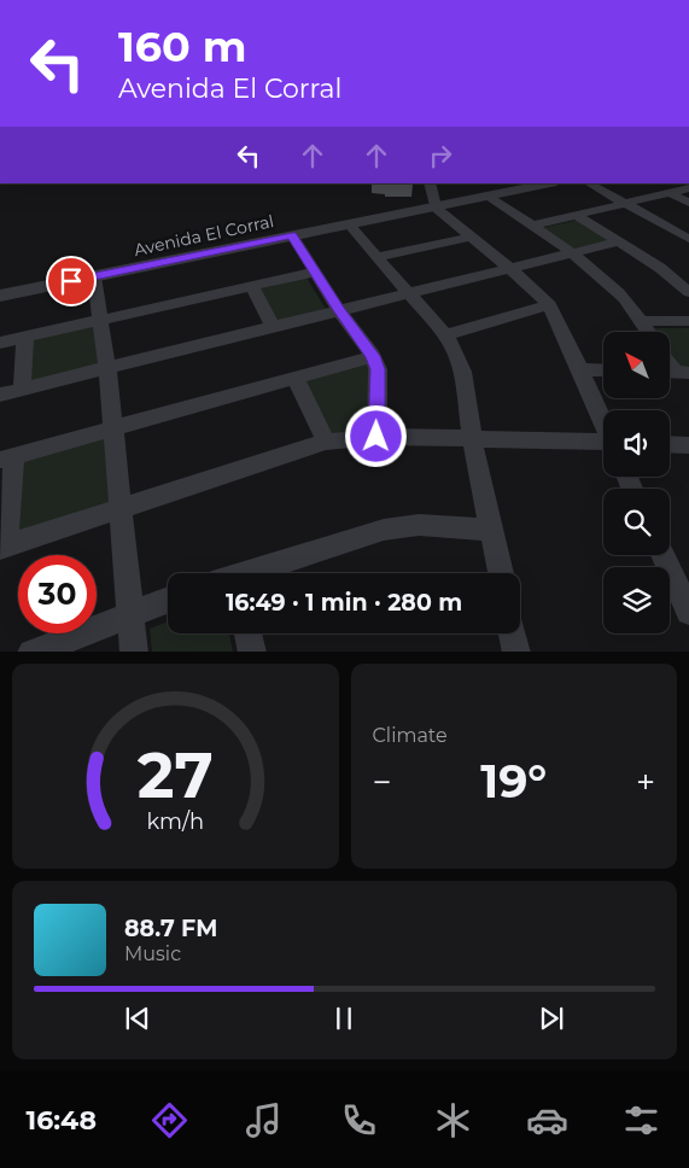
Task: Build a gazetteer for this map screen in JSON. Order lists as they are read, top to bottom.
{
  "streets": {
    "street": ["Avenida El Corral"]
  },
  "north": "top left",
  "page": {
    "turn": ["160 m", "Avenida El Corral"],
    "limit": "30",
    "trip": "16:49 · 1 min · 280 m",
    "tile": "Climate",
    "heat": ["−", "19°", "+"],
    "song": ["88.7 FM", "Music"],
    "tabs": "16:48",
    "gauge": ["27", "km/h"]
  }
}
